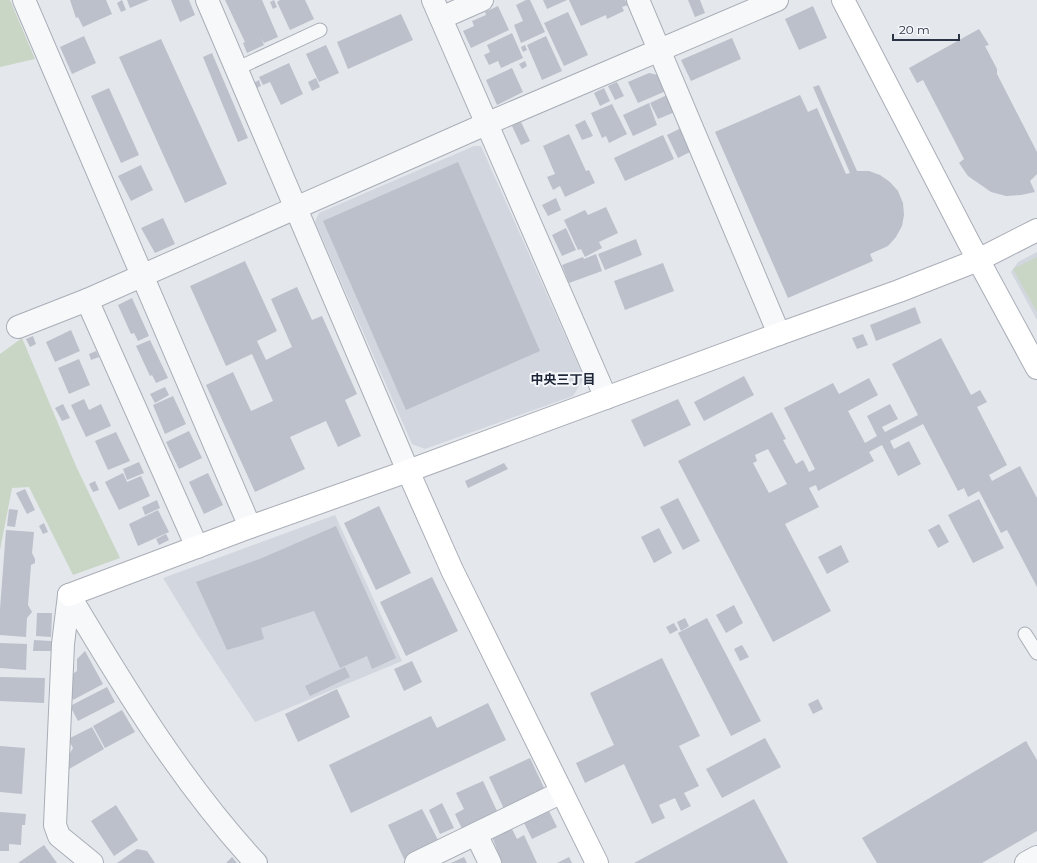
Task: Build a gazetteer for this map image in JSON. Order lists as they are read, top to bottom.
{
  "districts": ["中央三丁目"],
  "scale_bar": "20 m"
}
